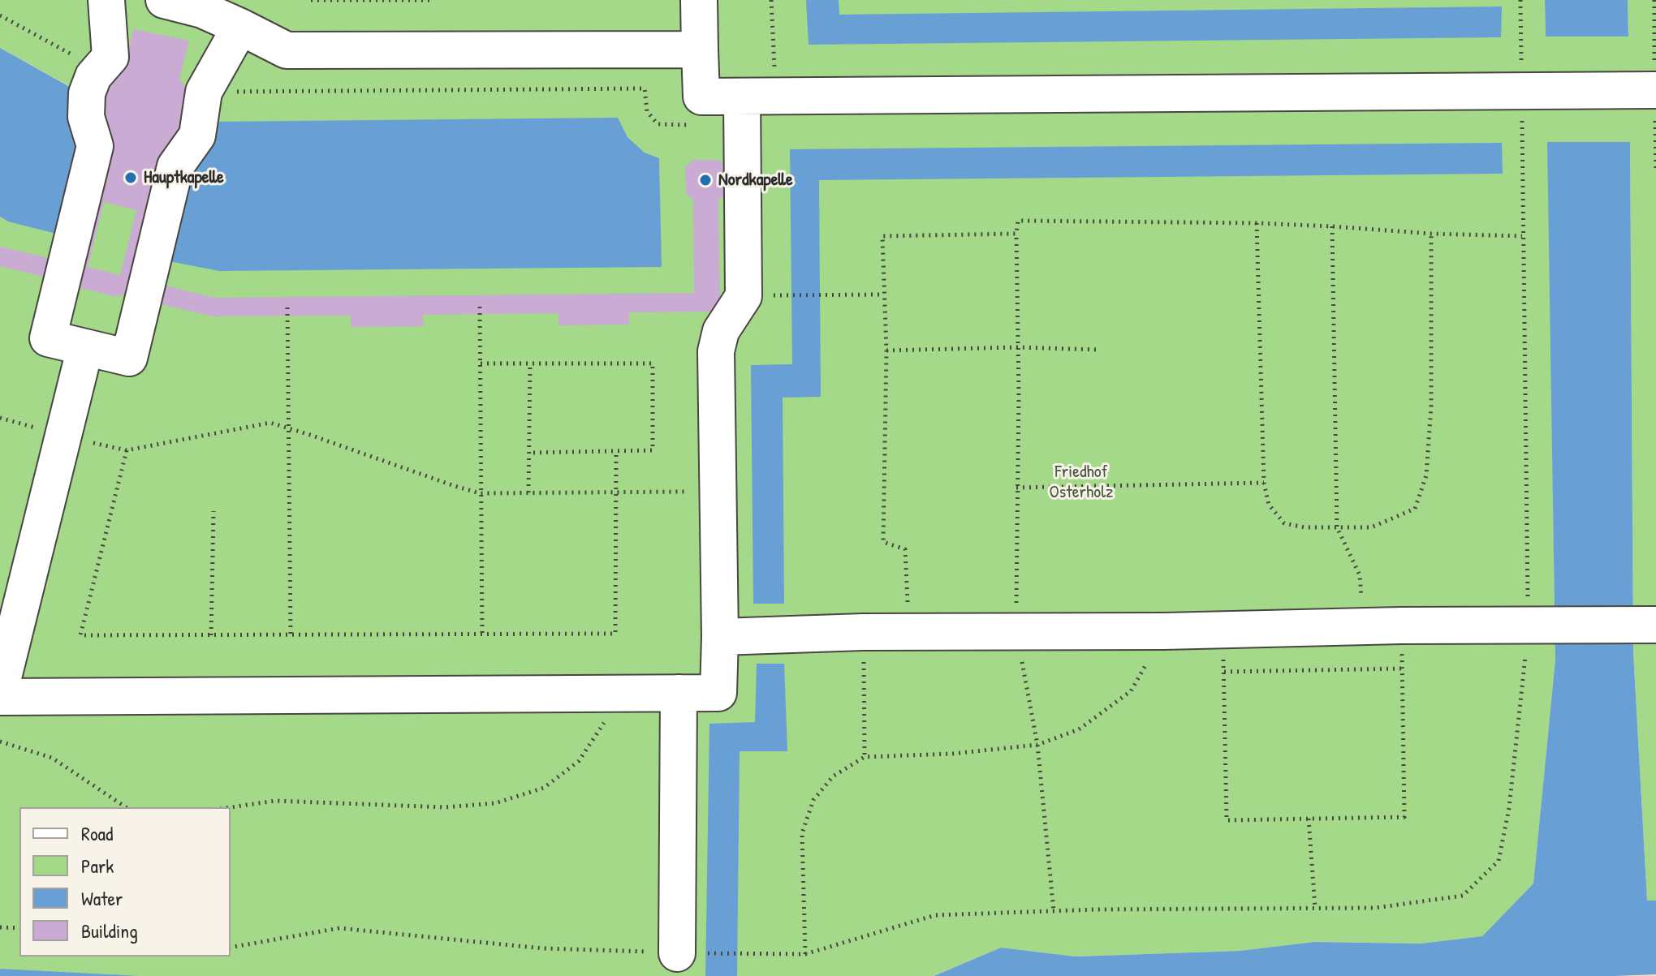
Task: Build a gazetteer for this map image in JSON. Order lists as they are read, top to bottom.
{
  "parks": ["Friedhof Osterholz"],
  "places": ["Hauptkapelle", "Nordkapelle"],
  "legend": [
    "Road",
    "Park",
    "Water",
    "Building"
  ]
}
